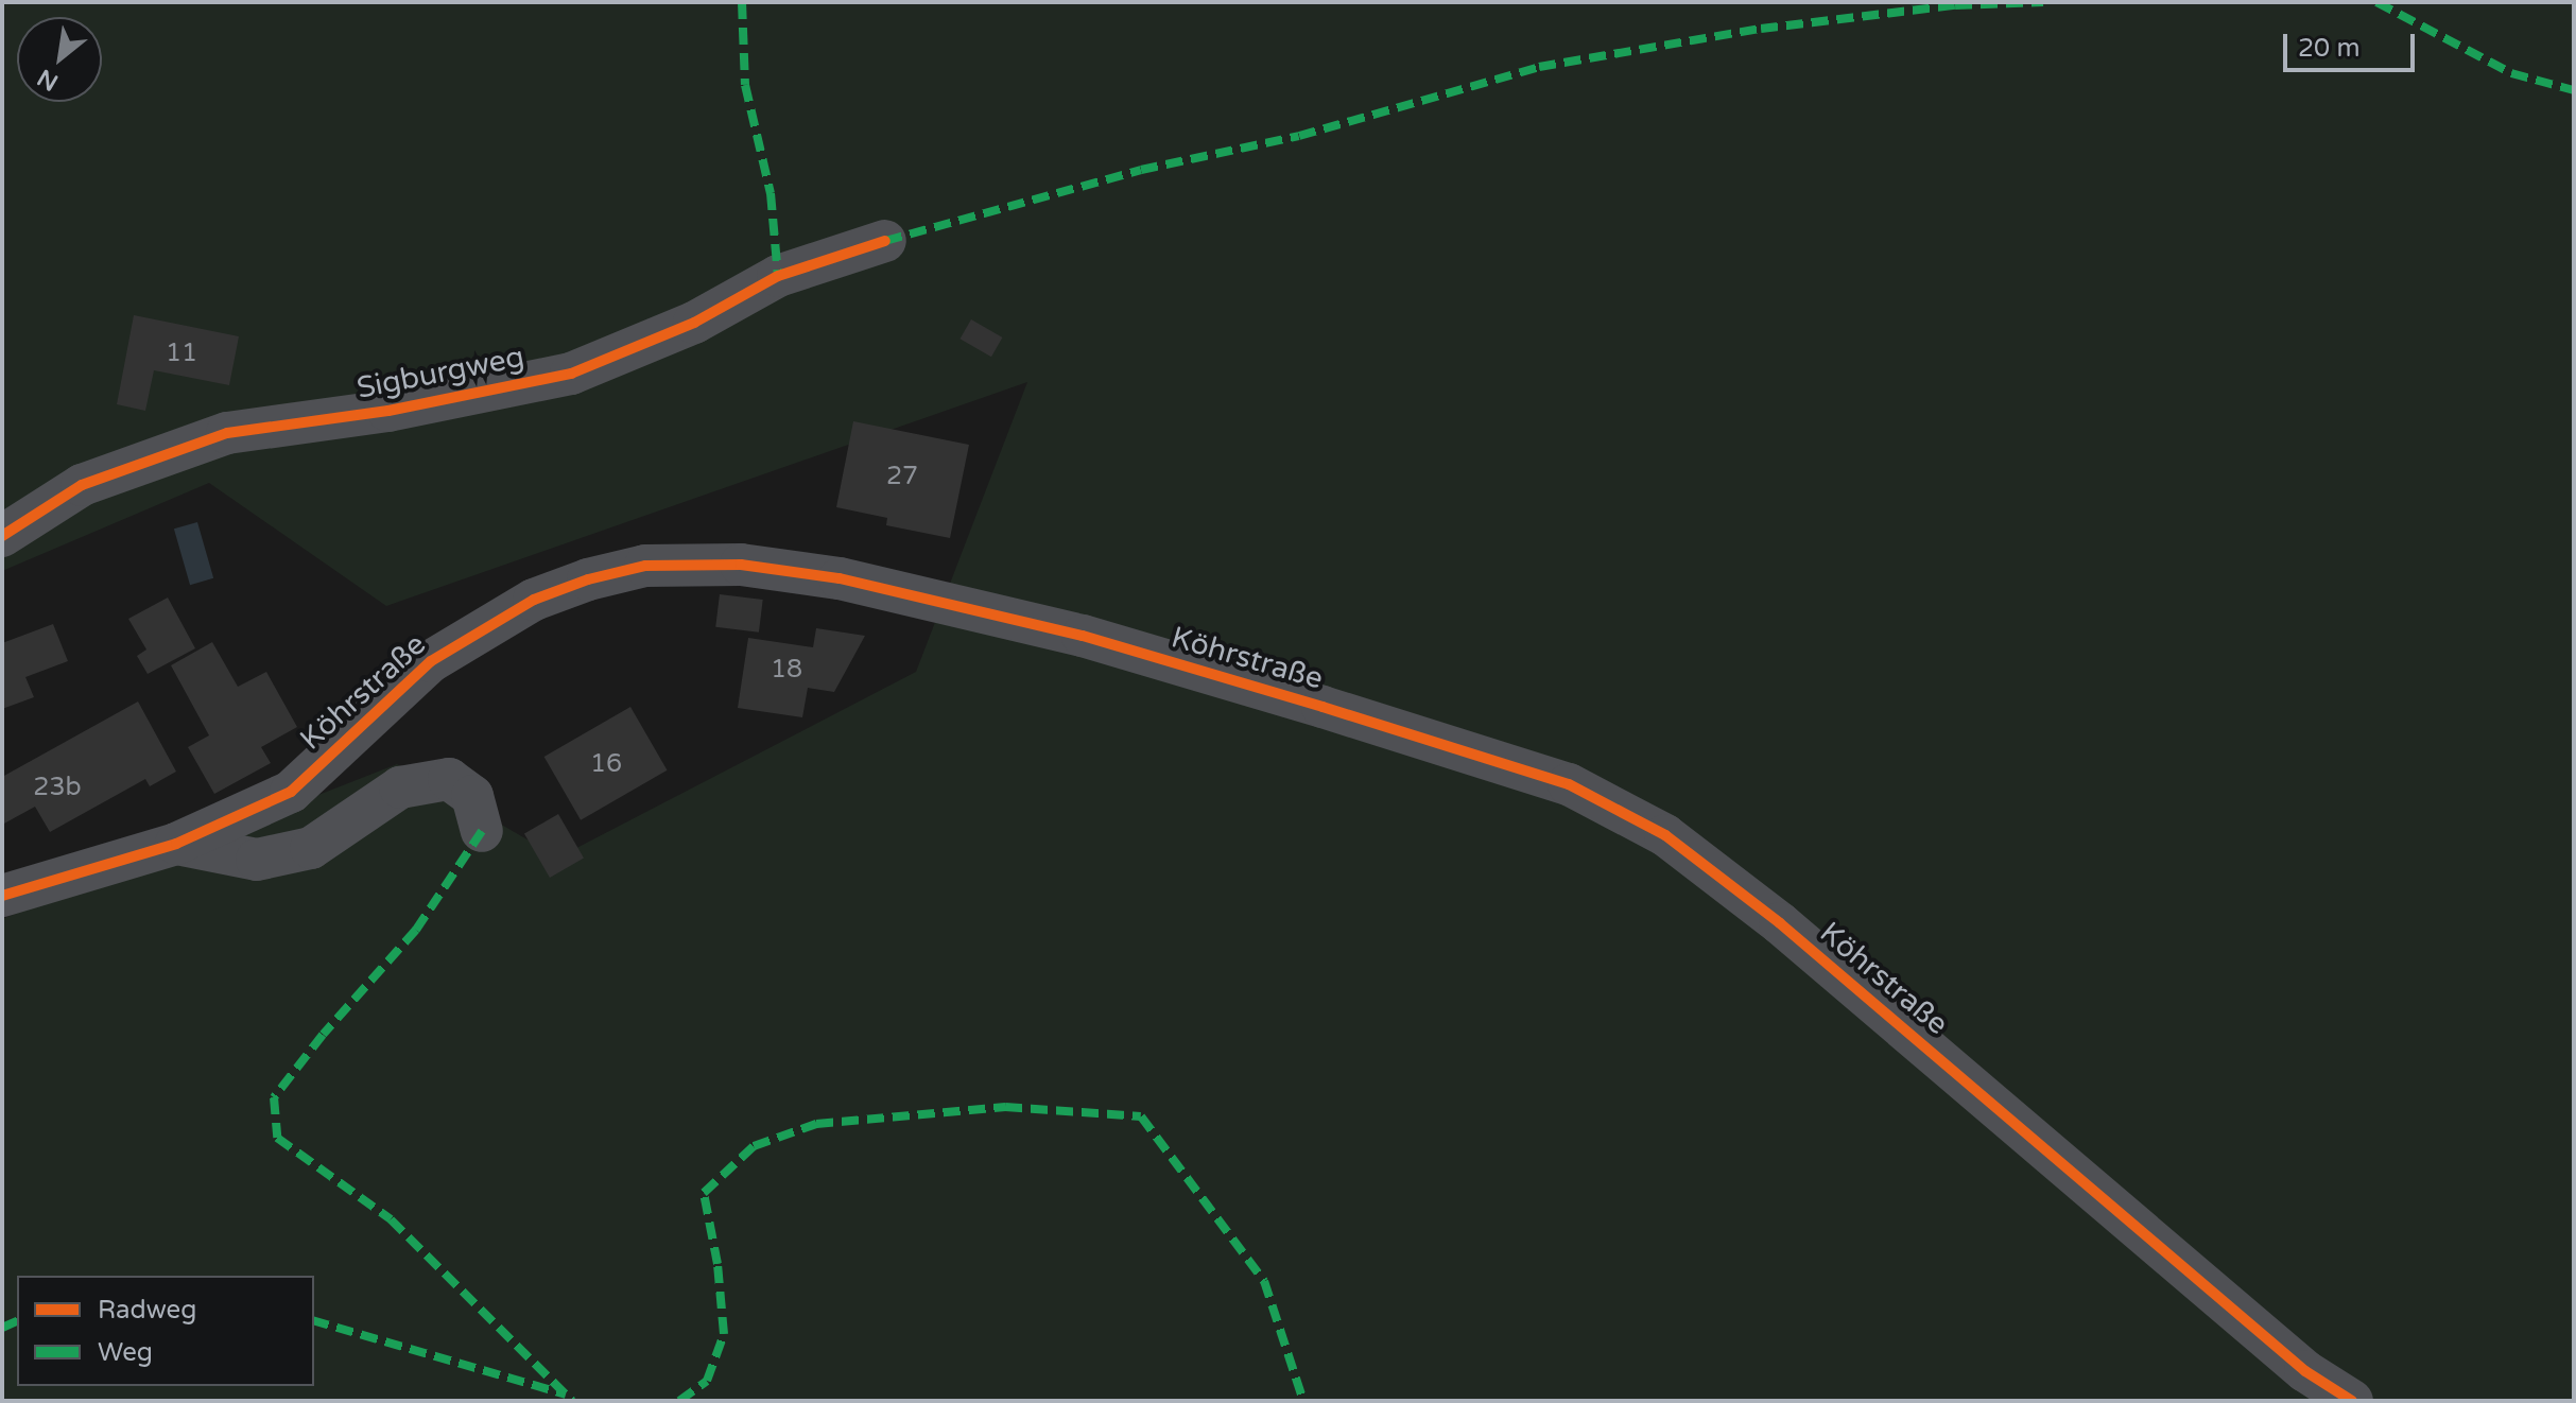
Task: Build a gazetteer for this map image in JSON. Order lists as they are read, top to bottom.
{
  "streets": {
    "street": ["Sigburgweg", "Köhrstraße"]
  },
  "house_numbers": [
    "11",
    "27",
    "18",
    "16",
    "23b"
  ],
  "legend": ["Radweg", "Weg"],
  "scale_bar": "20 m",
  "north": "bottom left"
}
